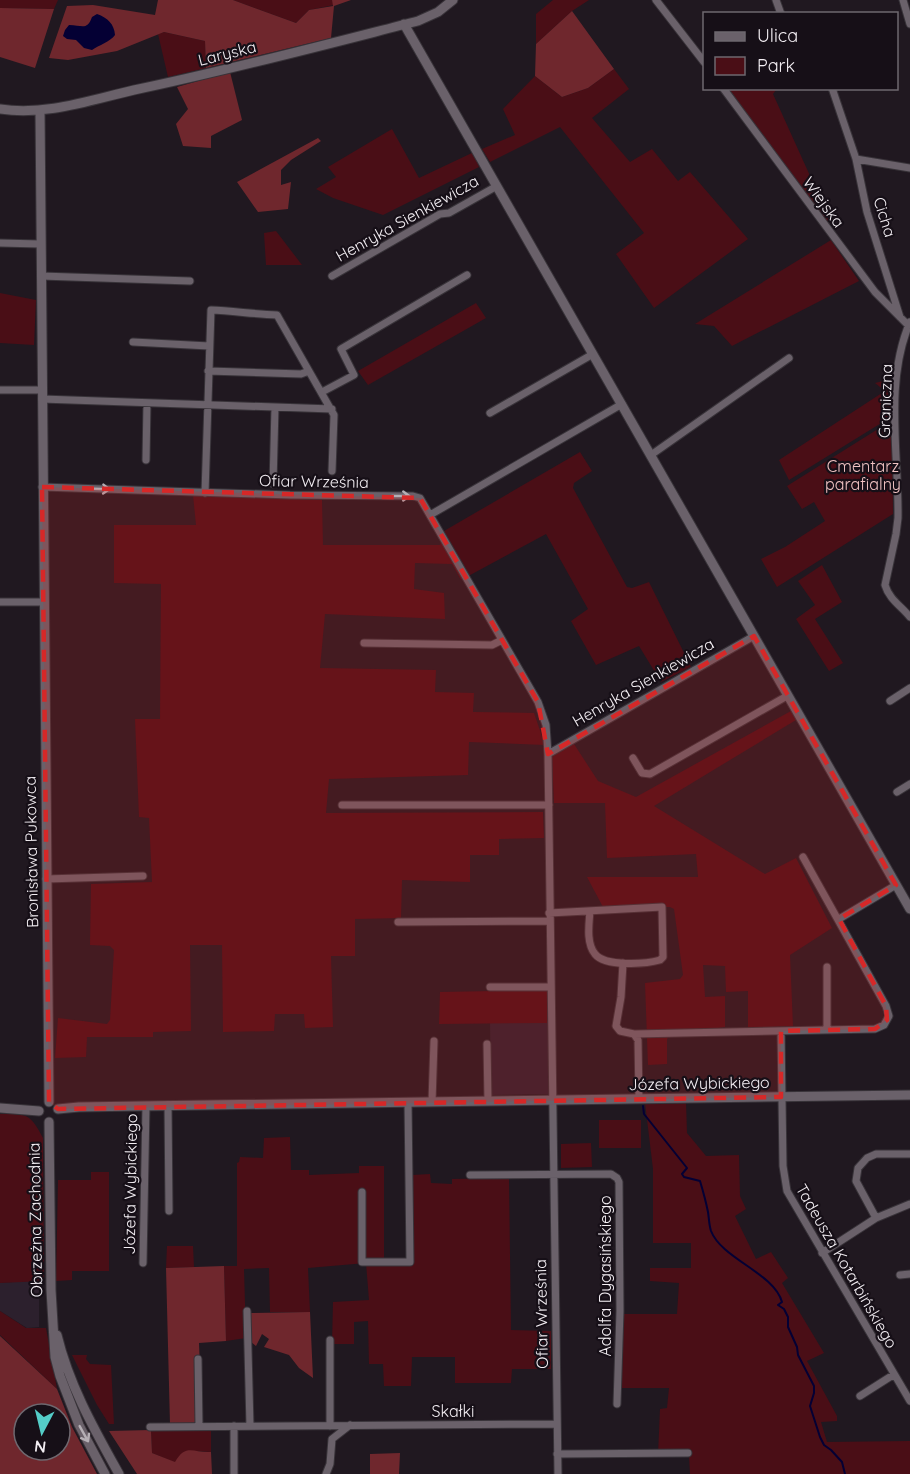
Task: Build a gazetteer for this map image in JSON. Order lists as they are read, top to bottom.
{
  "streets": {
    "street": [
      "Laryska",
      "Wiejska",
      "Cicha",
      "Henryka Sienkiewicza",
      "Graniczna",
      "Ofiar Września",
      "Bronisława Pukowca",
      "Józefa Wybickiego",
      "Obrzeżna Zachodnia",
      "Tadeusza Kotarbińskiego",
      "Adolfa Dygasińskiego",
      "Skałki"
    ]
  },
  "crossings": [
    ["Laryska", "Henryka Sienkiewicza"],
    ["Laryska", "Bronisława Pukowca"],
    ["Wiejska", "Cicha"],
    ["Wiejska", "Graniczna"],
    ["Henryka Sienkiewicza", "Ofiar Września"],
    ["Ofiar Września", "Bronisława Pukowca"],
    ["Ofiar Września", "Józefa Wybickiego"],
    ["Ofiar Września", "Adolfa Dygasińskiego"],
    ["Ofiar Września", "Skałki"],
    ["Bronisława Pukowca", "Józefa Wybickiego"],
    ["Bronisława Pukowca", "Obrzeżna Zachodnia"],
    ["Józefa Wybickiego", "Obrzeżna Zachodnia"],
    ["Józefa Wybickiego", "Tadeusza Kotarbińskiego"]
  ],
  "parks": ["Cmentarz parafialny"],
  "legend": ["Ulica", "Park"],
  "north": "bottom"
}
